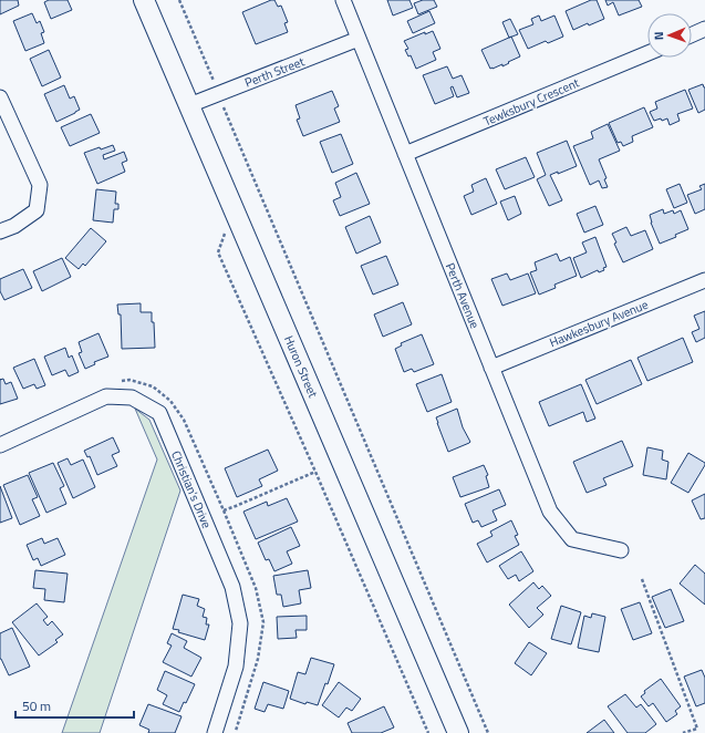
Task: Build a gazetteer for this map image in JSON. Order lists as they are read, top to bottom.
{
  "streets": {
    "main road": ["Huron Street"],
    "street": [
      "Perth Street",
      "Tewksbury Crescent",
      "Perth Avenue",
      "Hawkesbury Avenue",
      "Christian's Drive"
    ]
  },
  "crossings": [
    ["Perth Street", "Perth Avenue"],
    ["Perth Street", "Huron Street"],
    ["Tewksbury Crescent", "Perth Avenue"],
    ["Perth Avenue", "Hawkesbury Avenue"]
  ],
  "scale_bar": "50 m",
  "north": "left"
}
